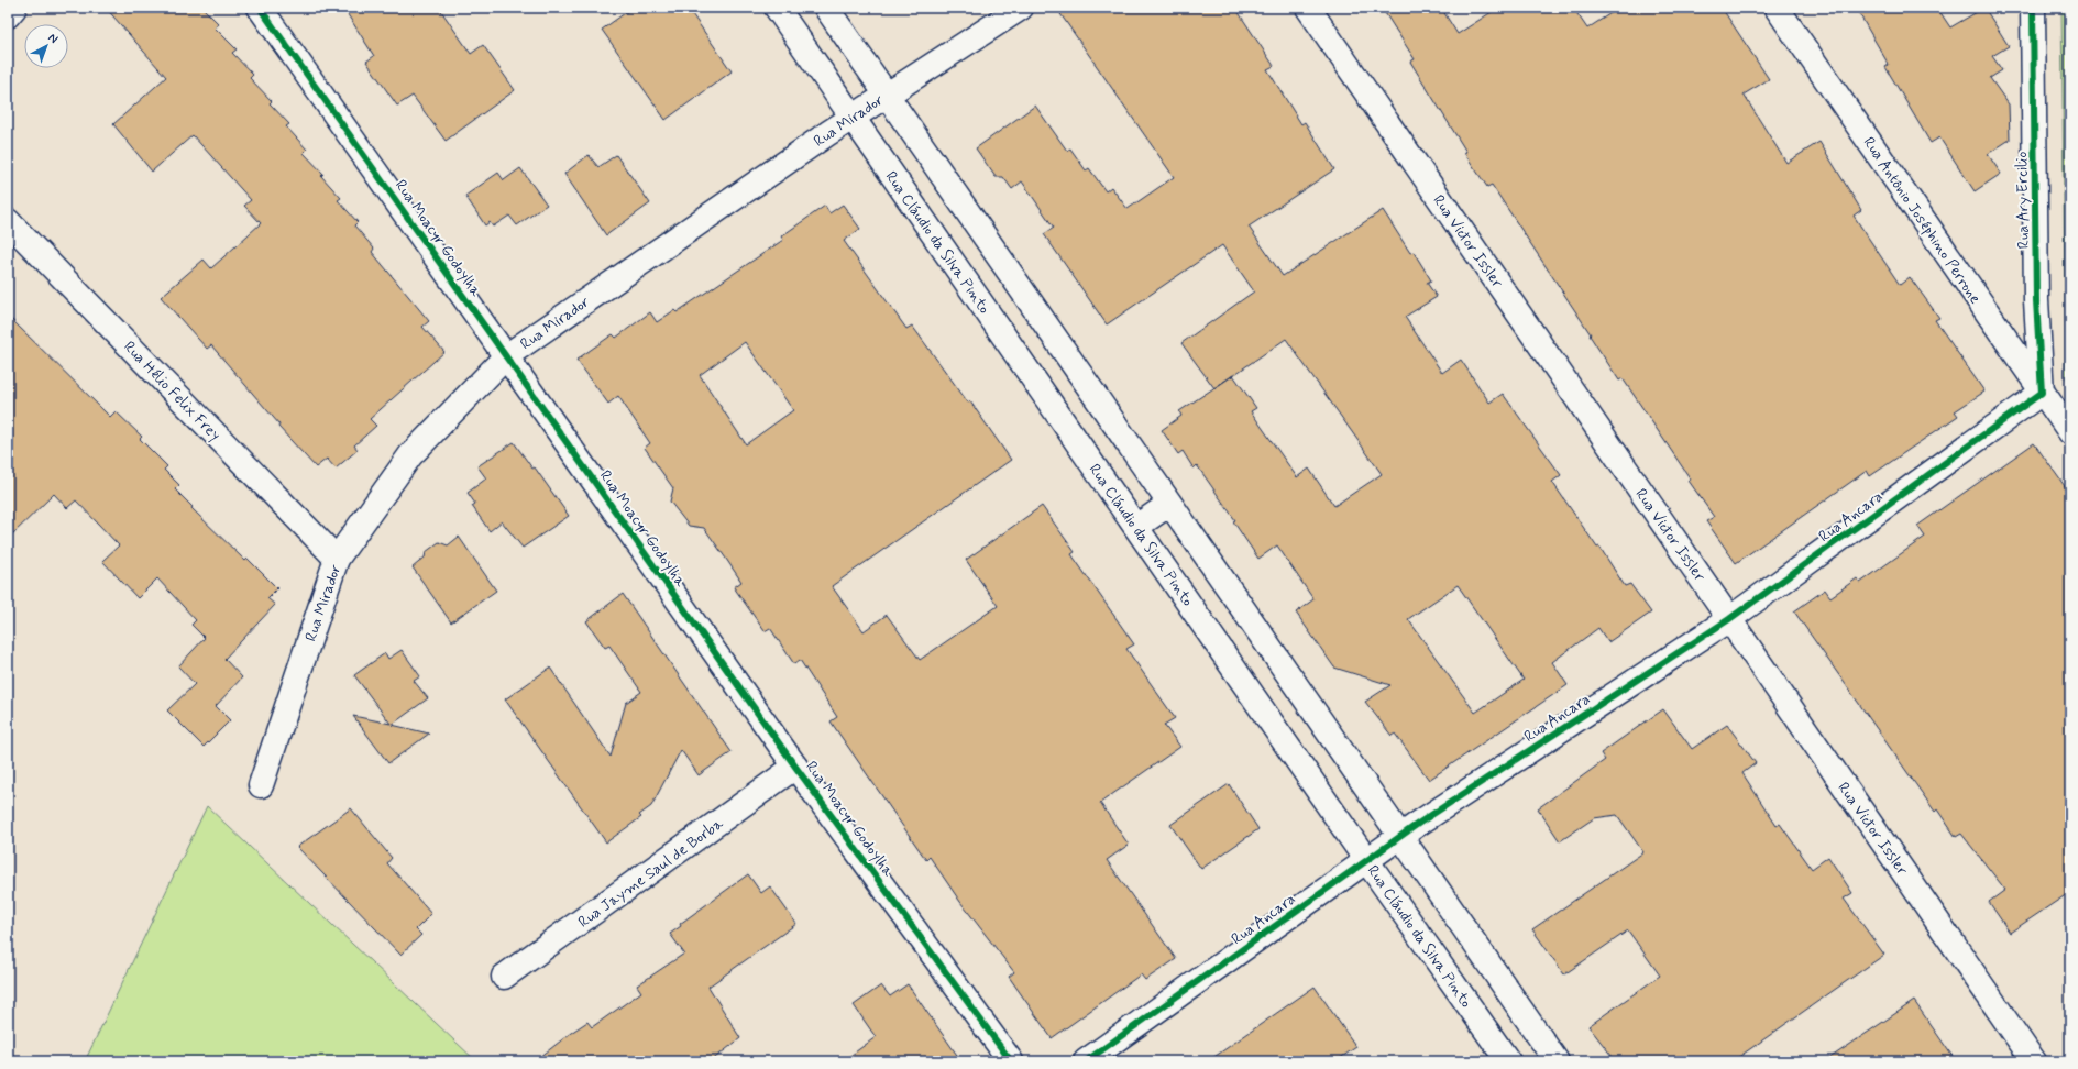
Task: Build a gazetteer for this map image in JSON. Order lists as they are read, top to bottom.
{
  "streets": {
    "street": [
      "Rua Mirador",
      "Rua Ary Ercilio",
      "Rua Antônio Joséphino Perrone",
      "Rua Moacyr Godoylha",
      "Rua Victor Issler",
      "Rua Cláudio da Silva Pinto",
      "Rua Hélio Felix Frey",
      "Rua Ancara",
      "Rua Jayme Saul de Borba"
    ]
  },
  "crossings": [
    ["Rua Mirador", "Rua Moacyr Godoylha"],
    ["Rua Mirador", "Rua Cláudio da Silva Pinto"],
    ["Rua Mirador", "Rua Hélio Felix Frey"],
    ["Rua Ary Ercilio", "Rua Antônio Joséphino Perrone"],
    ["Rua Ary Ercilio", "Rua Ancara"],
    ["Rua Antônio Joséphino Perrone", "Rua Ancara"],
    ["Rua Moacyr Godoylha", "Rua Jayme Saul de Borba"],
    ["Rua Victor Issler", "Rua Ancara"],
    ["Rua Cláudio da Silva Pinto", "Rua Ancara"]
  ],
  "north": "top right"
}
